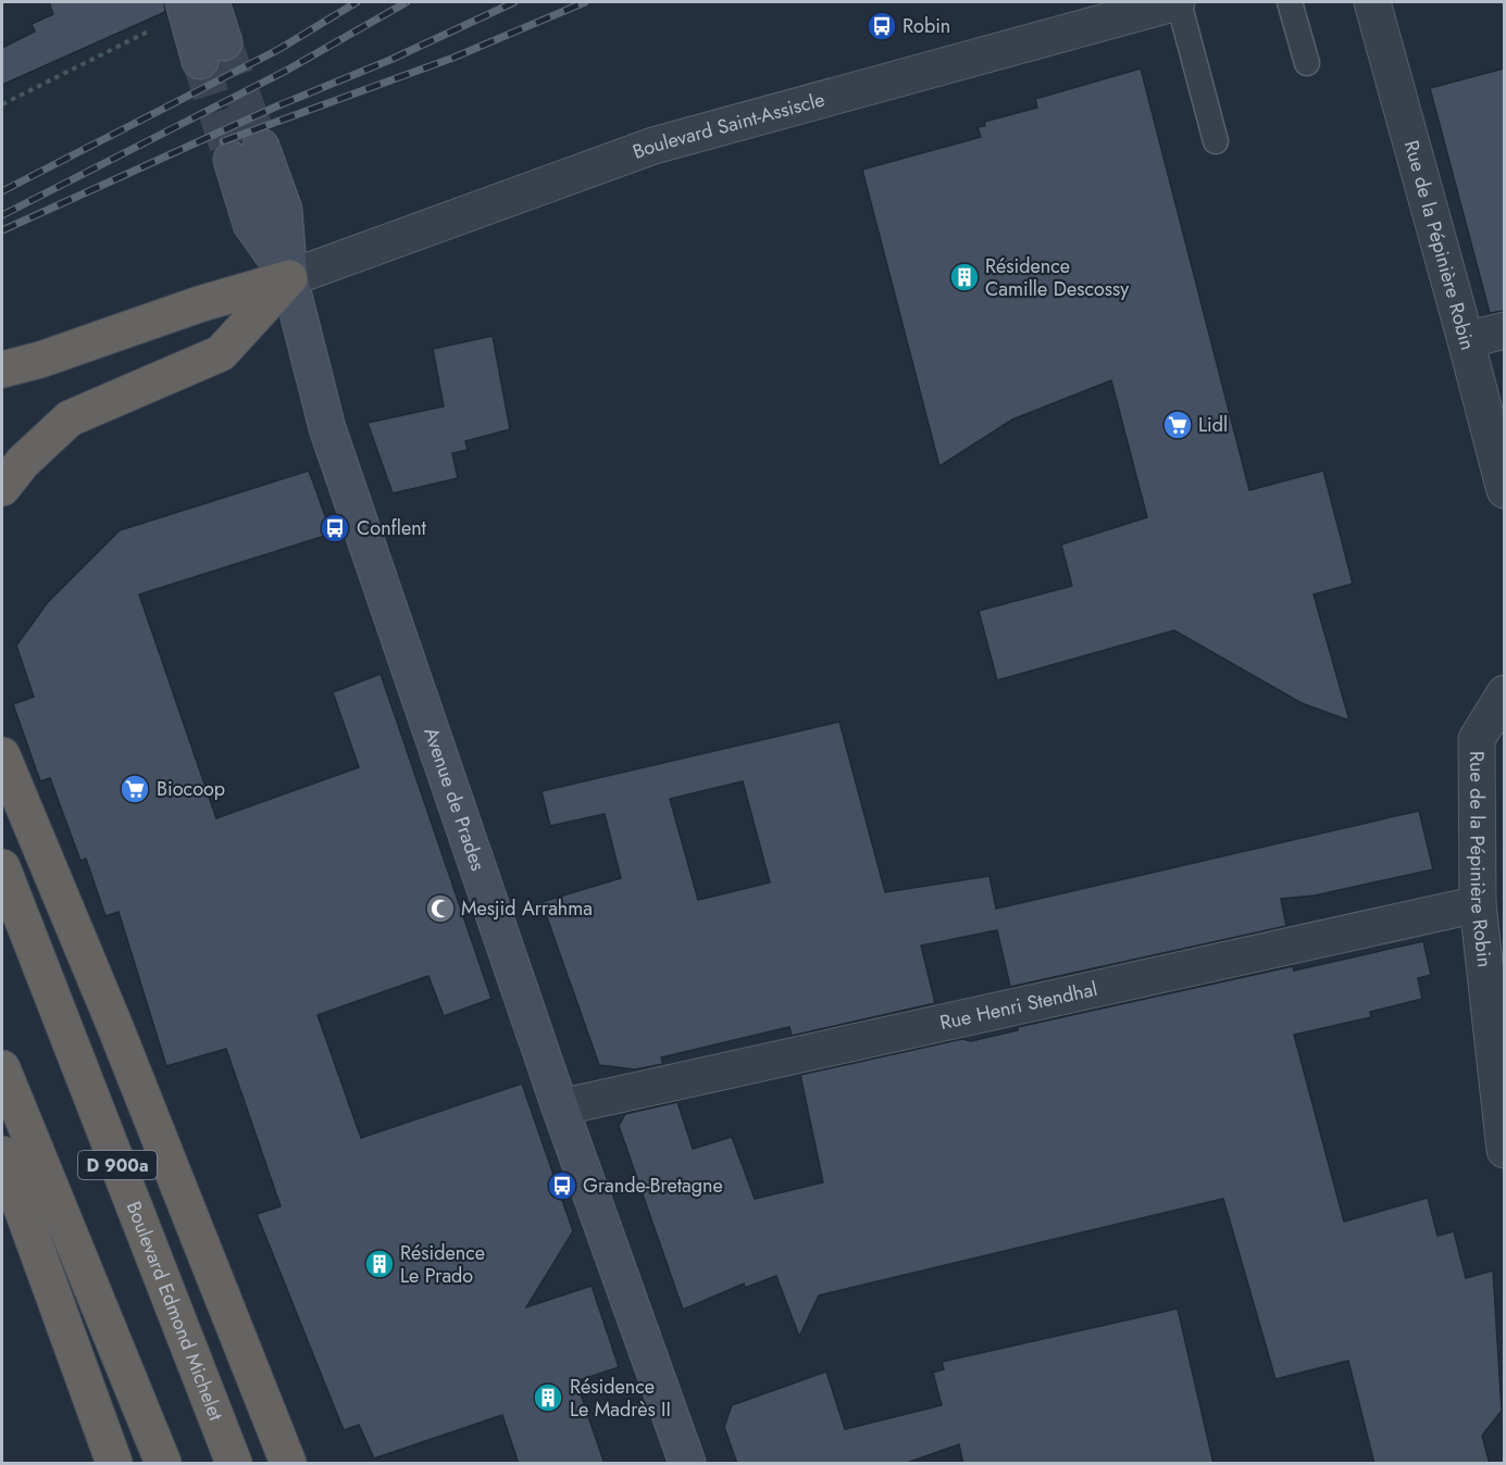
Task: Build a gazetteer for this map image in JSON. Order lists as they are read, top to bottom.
{
  "streets": {
    "highway": ["D 900a", "Boulevard Edmond Michelet"],
    "main road": ["Avenue de Prades"],
    "street": ["Boulevard Saint-Assiscle", "Rue de la Pépinière Robin", "Rue Henri Stendhal"]
  },
  "crossings": [
    ["Boulevard Saint-Assiscle", "Avenue de Prades"],
    ["Rue de la Pépinière Robin", "Rue Henri Stendhal"],
    ["Avenue de Prades", "Rue Henri Stendhal"]
  ],
  "places": {
    "bus stop": ["Robin", "Conflent", "Grande-Bretagne"],
    "building": ["Résidence Camille Descossy", "Résidence Le Prado", "Résidence Le Madrès II"],
    "supermarket": ["Lidl", "Biocoop"],
    "mosque": ["Mesjid Arrahma"]
  }
}
